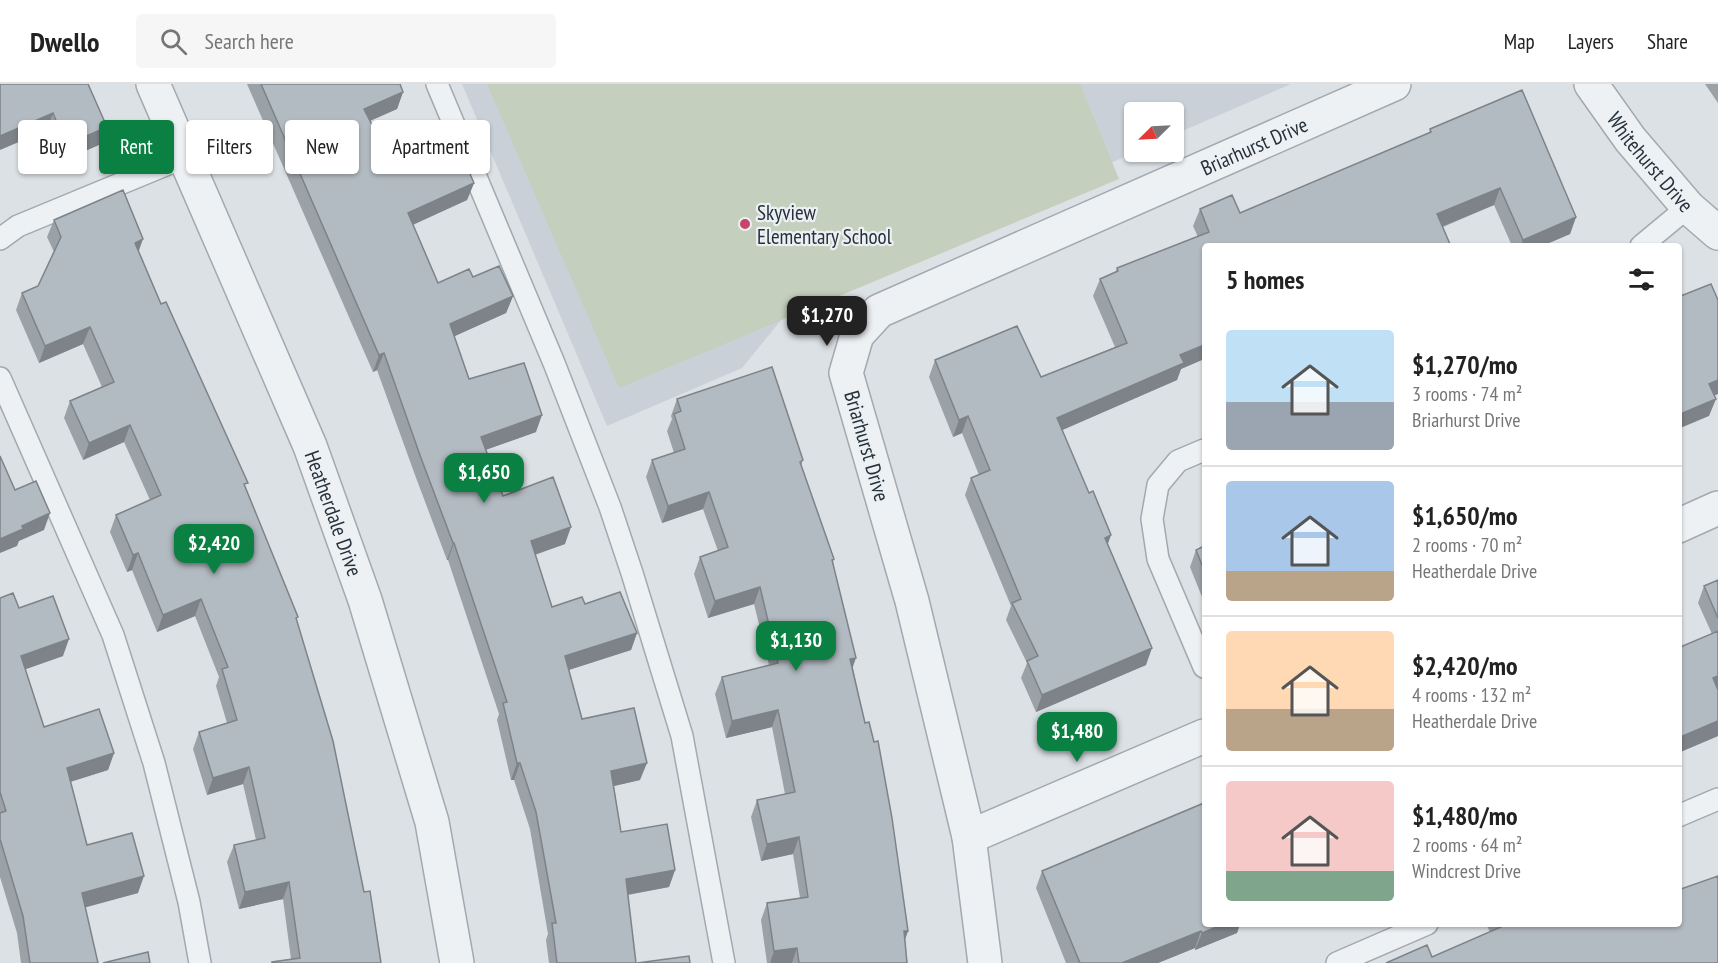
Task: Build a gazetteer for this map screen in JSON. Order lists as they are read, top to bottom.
{
  "streets": {
    "street": ["Briarhurst Drive", "Whitehurst Drive", "Heatherdale Drive"]
  },
  "places": ["Skyview Elementary School"],
  "north": "bottom left",
  "page": {
    "header": "Dwello",
    "search": "Search here",
    "nav": ["Map", "Layers", "Share"],
    "chip": [
      "Buy",
      "Rent",
      "Filters",
      "New",
      "Apartment"
    ],
    "heading": "5 homes",
    "price": [
      "$1,270",
      "$1,650",
      "$2,420",
      "$1,130",
      "$1,480"
    ],
    "list": [
      {
        "name": "$1,270/mo",
        "note": "3 rooms · 74 m² · Briarhurst Drive"
      },
      {
        "name": "$1,650/mo",
        "note": "2 rooms · 70 m² · Heatherdale Drive"
      },
      {
        "name": "$2,420/mo",
        "note": "4 rooms · 132 m² · Heatherdale Drive"
      },
      {
        "name": "$1,480/mo",
        "note": "2 rooms · 64 m² · Windcrest Drive"
      }
    ]
  }
}
